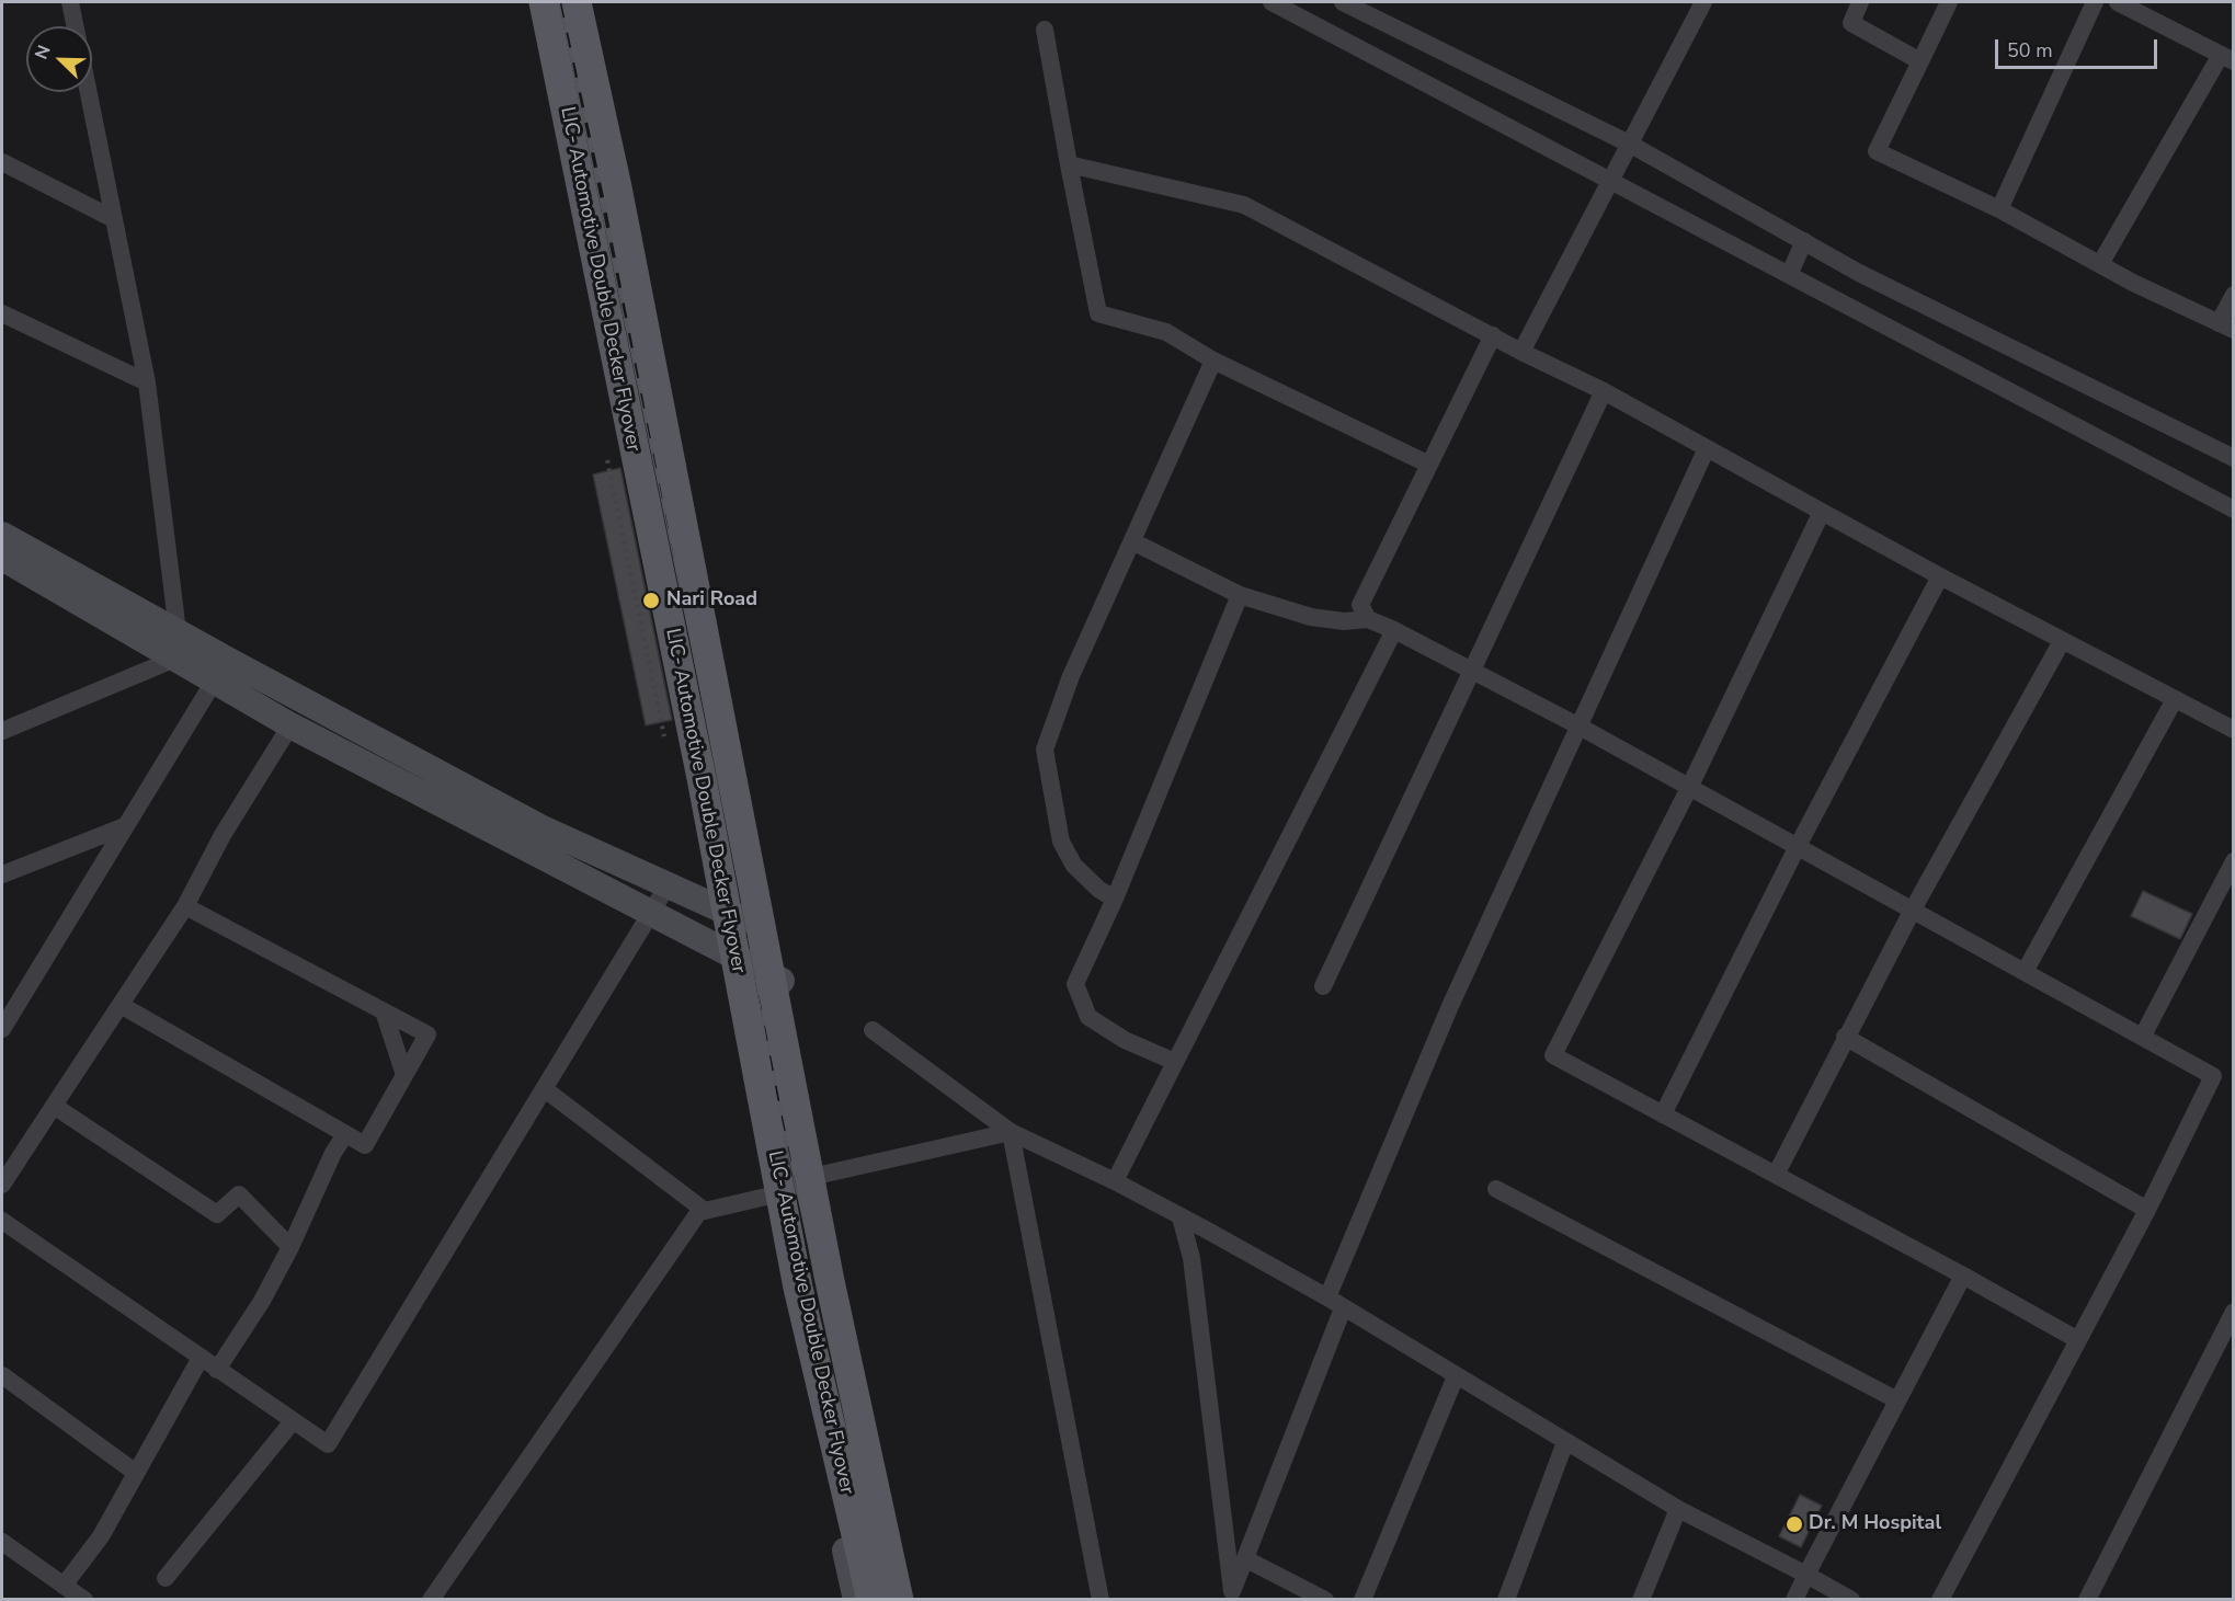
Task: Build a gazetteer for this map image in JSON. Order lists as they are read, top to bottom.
{
  "streets": {
    "main road": ["LIC- Automotive Double Decker Flyover"]
  },
  "places": ["Nari Road", "Dr. M Hospital"],
  "scale_bar": "50 m",
  "north": "top left"
}
